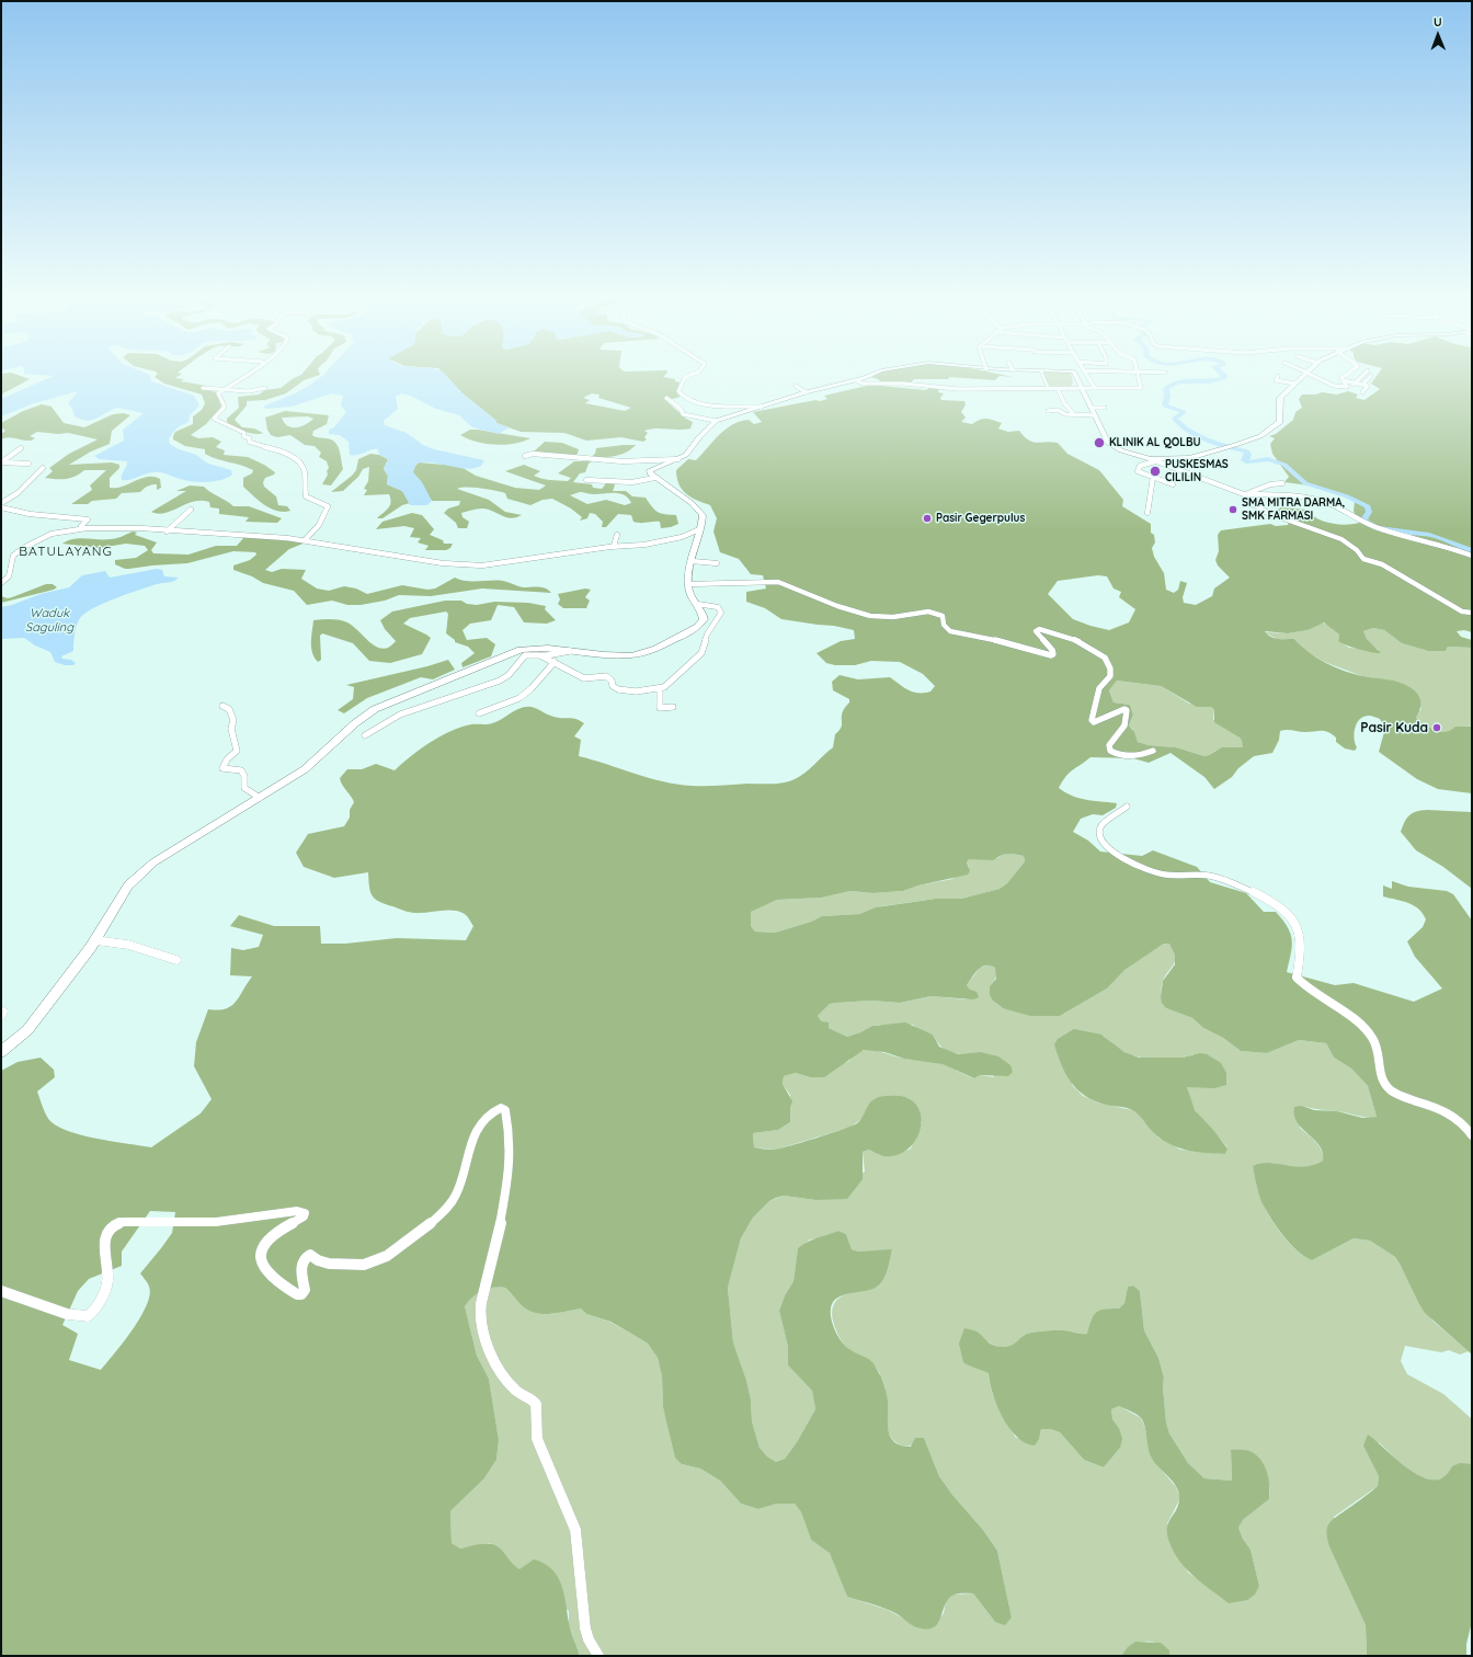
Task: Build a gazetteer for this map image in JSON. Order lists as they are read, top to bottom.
{
  "districts": ["BATULAYANG"],
  "water": ["Waduk Saguling"],
  "places": [
    "KLINIK AL QOLBU",
    "PUSKESMAS CILILIN",
    "SMA MITRA DARMA, SMK FARMASI",
    "Pasir Gegerpulus",
    "Pasir Kuda"
  ],
  "north": "top"
}
